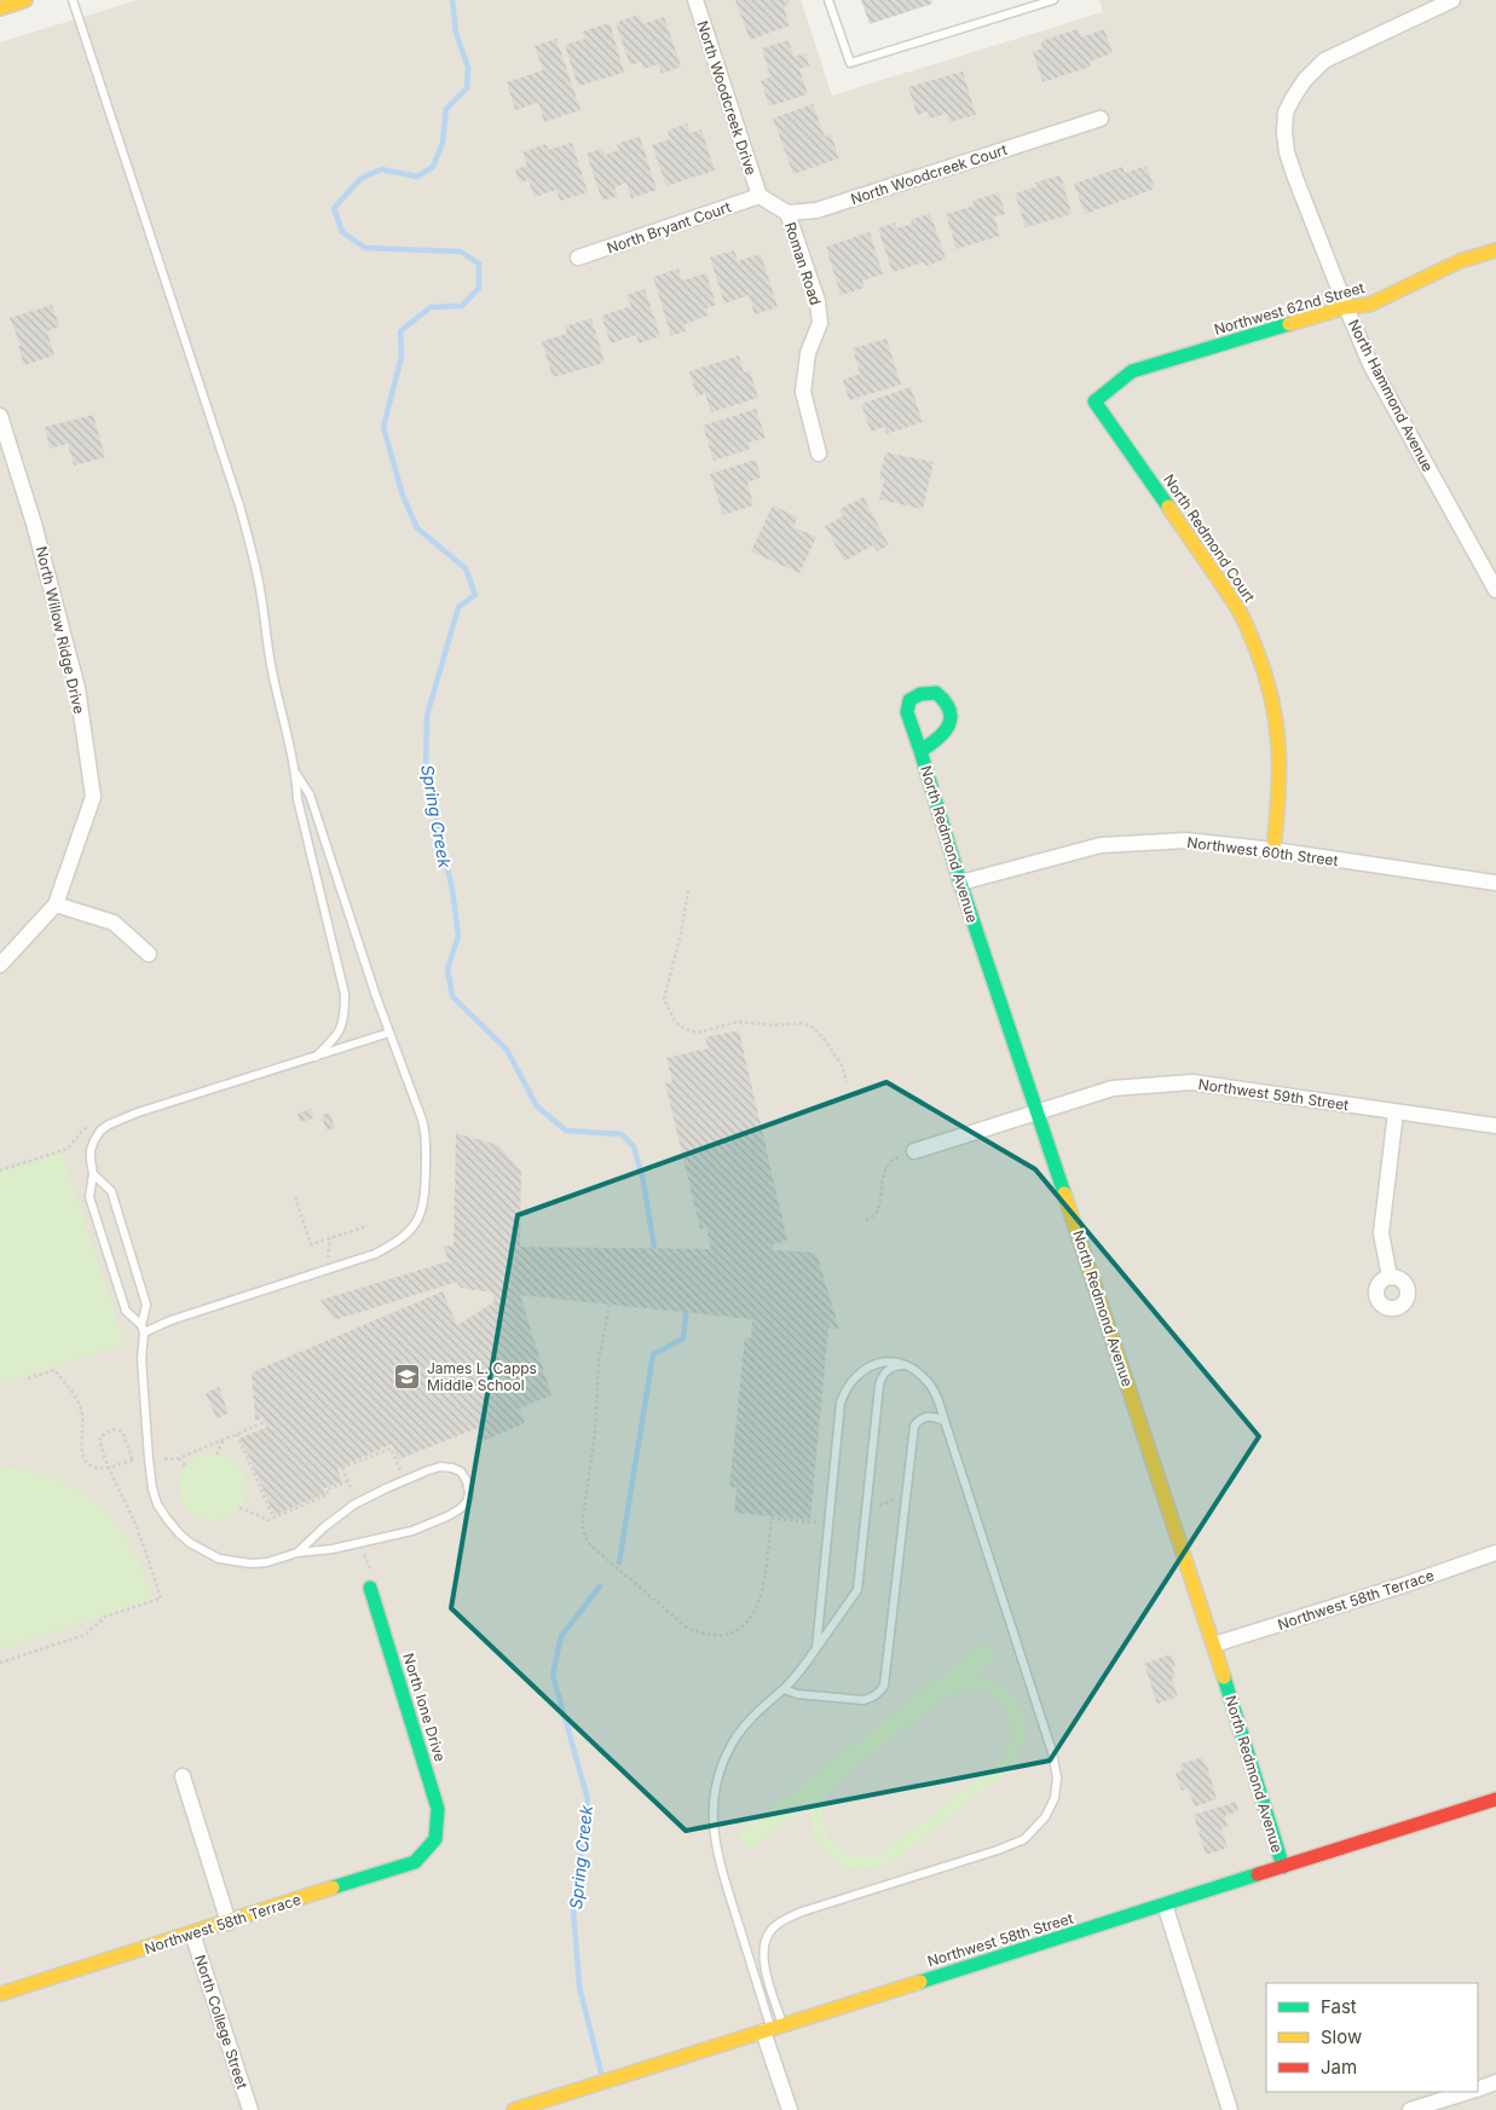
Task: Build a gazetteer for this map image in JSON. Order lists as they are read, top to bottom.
{
  "streets": {
    "street": [
      "North Woodcreek Drive",
      "North Woodcreek Court",
      "North Bryant Court",
      "Roman Road",
      "Northwest 62nd Street",
      "North Hammond Avenue",
      "North Redmond Court",
      "North Willow Ridge Drive",
      "North Redmond Avenue",
      "Northwest 60th Street",
      "Northwest 59th Street",
      "Northwest 58th Terrace",
      "North Ione Drive",
      "Northwest 58th Street",
      "North College Street"
    ]
  },
  "crossings": [
    ["North Woodcreek Drive", "North Bryant Court"],
    ["North Woodcreek Court", "Roman Road"],
    ["Northwest 62nd Street", "North Hammond Avenue"],
    ["Northwest 62nd Street", "North Redmond Court"],
    ["North Redmond Court", "Northwest 60th Street"],
    ["North Redmond Avenue", "Northwest 60th Street"],
    ["North Redmond Avenue", "Northwest 59th Street"],
    ["North Redmond Avenue", "Northwest 58th Terrace"],
    ["North Redmond Avenue", "Northwest 58th Street"],
    ["Northwest 58th Terrace", "North Ione Drive"],
    ["Northwest 58th Terrace", "North College Street"]
  ],
  "water": ["Spring Creek"],
  "places": {
    "school or university": ["James L. Capps Middle School"]
  },
  "legend": ["Fast", "Slow", "Jam"]
}
